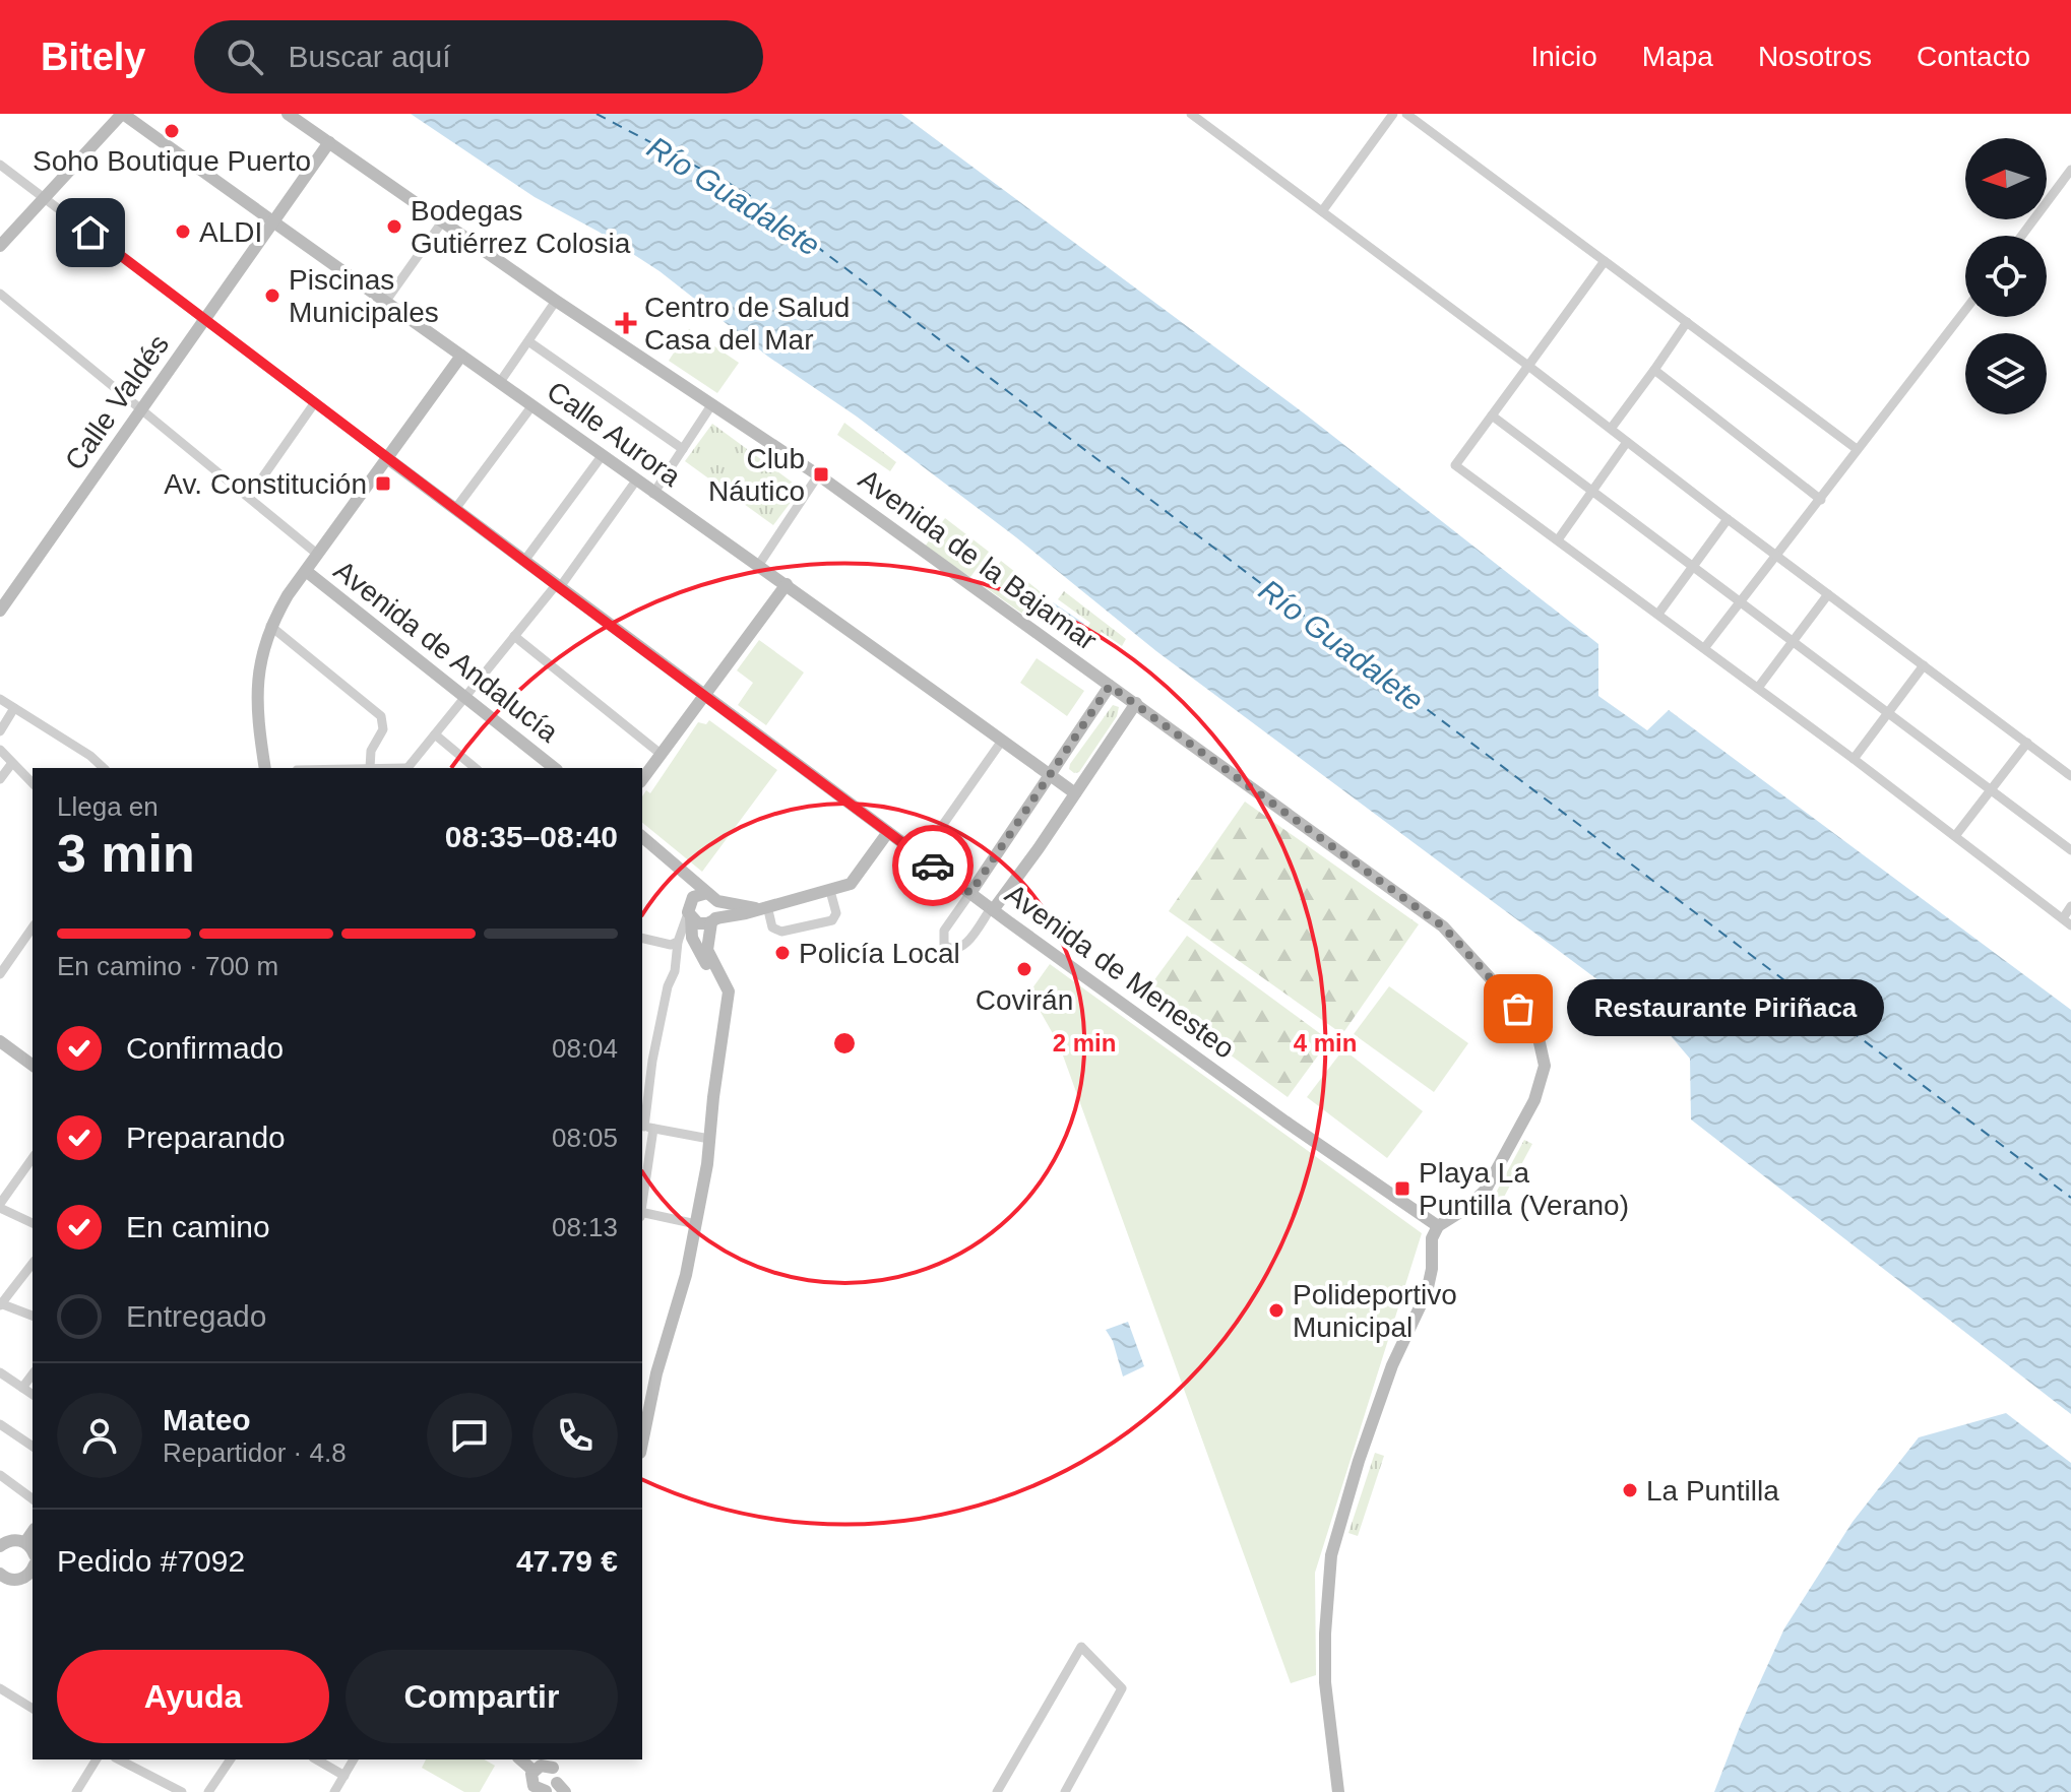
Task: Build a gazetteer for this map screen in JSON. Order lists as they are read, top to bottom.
{
  "streets": {
    "street": [
      "Calle Valdés",
      "Calle Aurora",
      "Avenida de la Bajamar",
      "Avenida de Andalucía",
      "Avenida de Menesteo"
    ]
  },
  "crossings": [
    ["Calle Valdés", "Calle Aurora"],
    ["Calle Valdés", "Avenida de la Bajamar"],
    ["Avenida de la Bajamar", "Avenida de Menesteo"]
  ],
  "water": ["Río Guadalete"],
  "places": {
    "other": [
      "Soho Boutique Puerto",
      "Bodegas Gutiérrez Colosia",
      "ALDI",
      "Piscinas Municipales",
      "Policía Local",
      "Covirán",
      "Restaurante Piriñaca",
      "Polideportivo Municipal",
      "La Puntilla"
    ],
    "health": ["Centro de Salud Casa del Mar"],
    "transit": ["Club Náutico", "Av. Constitución", "Playa La Puntilla (Verano)"]
  },
  "north": "left",
  "page": {
    "header": "Bitely",
    "search": "Buscar aquí",
    "nav": [
      "Inicio",
      "Mapa",
      "Nosotros",
      "Contacto"
    ],
    "heading": ["3 min", "Llega en", "08:35–08:40"],
    "panel": [
      "Mateo",
      "Repartidor · 4.8",
      "Pedido #7092",
      "47.79 €"
    ],
    "bar": "En camino · 700 m",
    "bubble": "Restaurante Piriñaca",
    "list": [
      ["Confirmado", "08:04"],
      ["Preparando", "08:05"],
      ["En camino", "08:13"],
      "Entregado"
    ],
    "buttons": ["Ayuda", "Compartir"]
  },
  "rings": ["2 min", "4 min"]
}
